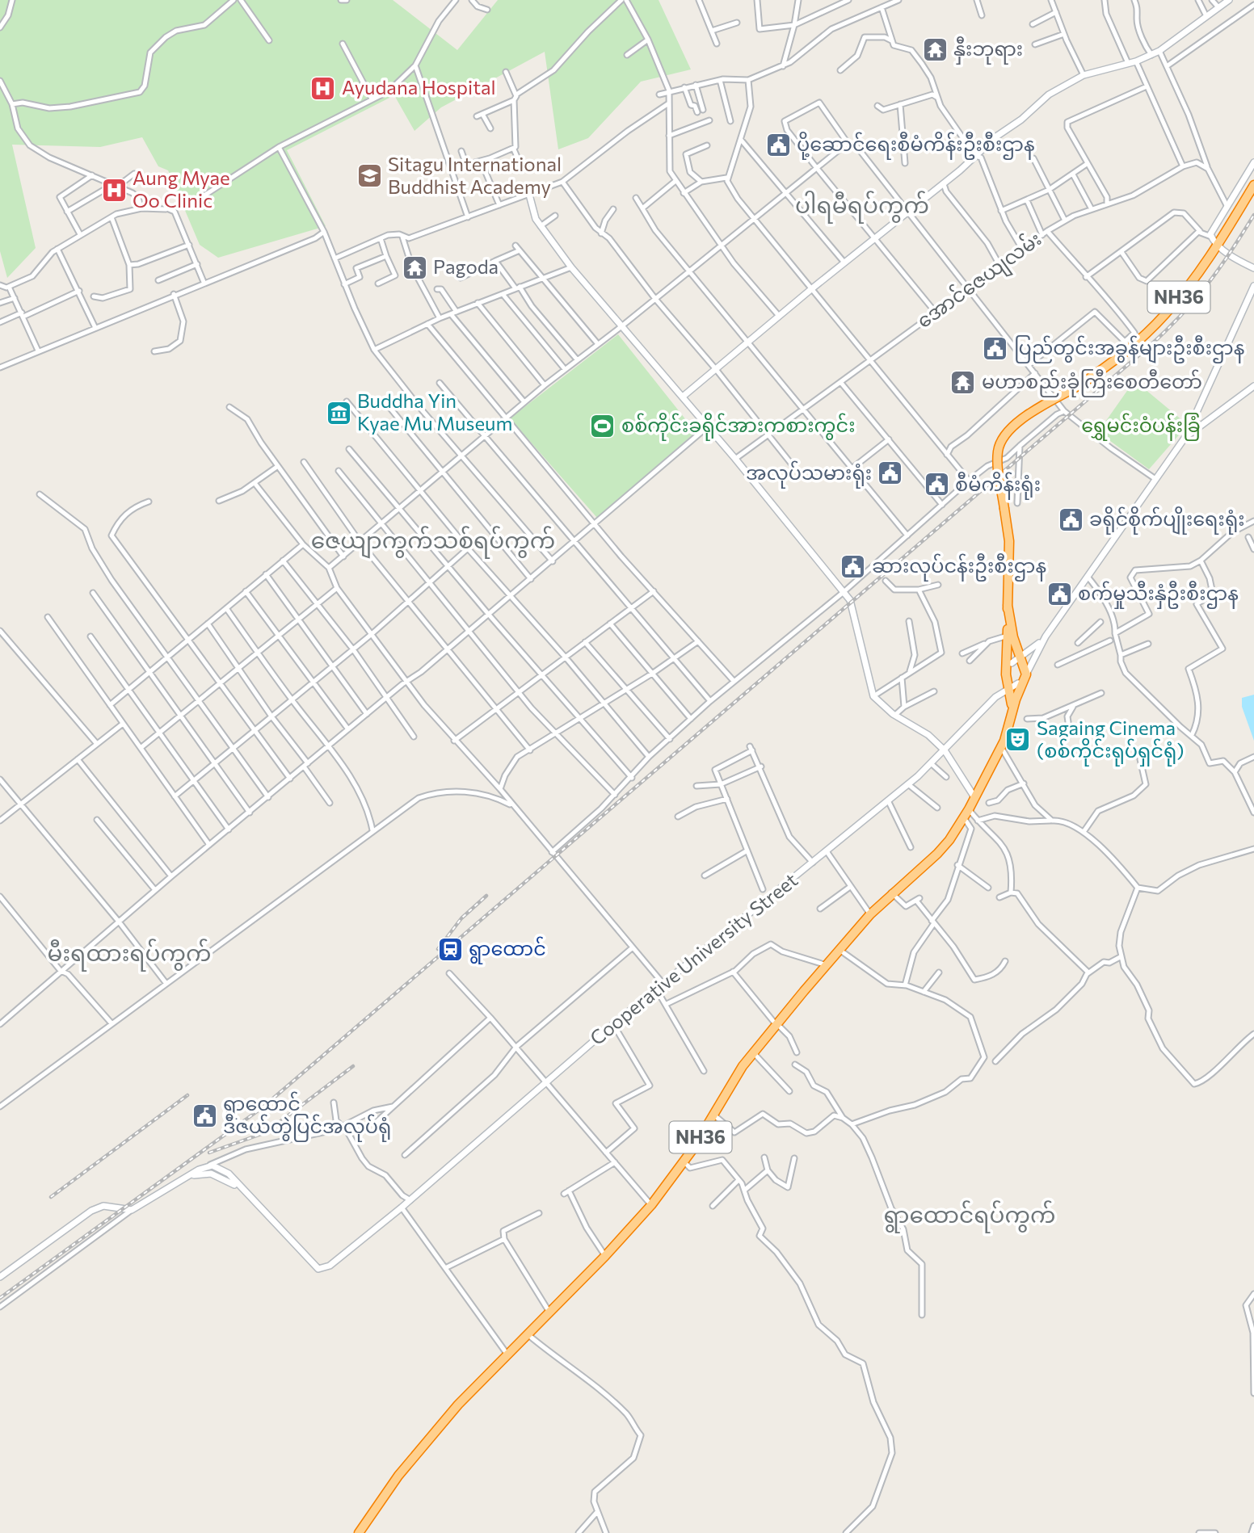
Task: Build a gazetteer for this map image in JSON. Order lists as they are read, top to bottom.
{
  "streets": {
    "highway": ["NH36"],
    "street": ["အောင်ဇေယျလမ်း", "Cooperative University Street"]
  },
  "crossings": [
    ["NH36", "Cooperative University Street"]
  ],
  "districts": [
    "ပါရမီရပ်ကွက်",
    "ဇေယျာကွက်သစ်ရပ်ကွက်",
    "မီးရထားရပ်ကွက်",
    "ရွာထောင်ရပ်ကွက်"
  ],
  "parks": ["ရွှေမင်းဝံပန်းခြံ"],
  "places": {
    "temple": ["နှီးဘုရား", "Pagoda", "မဟာစည်းခုံကြီးစေတီတော်"],
    "hospital": ["Ayudana Hospital", "Aung Myae Oo Clinic"],
    "public building": [
      "ပို့ဆောင်ရေးစီမံကိန်းဦးစီးဌာန",
      "ပြည်တွင်းအခွန်များဦးစီးဌာန",
      "အလုပ်သမားရုံး",
      "စီမံကိန်းရုံး‌",
      "ခရိုင်စိုက်ပျိုးရေးရုံး",
      "ဆားလုပ်ငန်းဦးစီးဌာန",
      "စက်မှုသီးနှံဦးစီးဌာန",
      "ရွာထောင် ဒီဇယ်တွဲပြင်အလုပ်ရုံ"
    ],
    "school or university": ["Sitagu International Buddhist Academy"],
    "museum": ["Buddha Yin Kyae Mu Museum"],
    "sports": ["စစ်ကိုင်းခရိုင်အားကစားကွင်း"],
    "theatre": ["Sagaing Cinema (စစ်ကိုင်းရုပ်ရှင်ရုံ)"],
    "station": ["ရွာထောင်"]
  }
}
